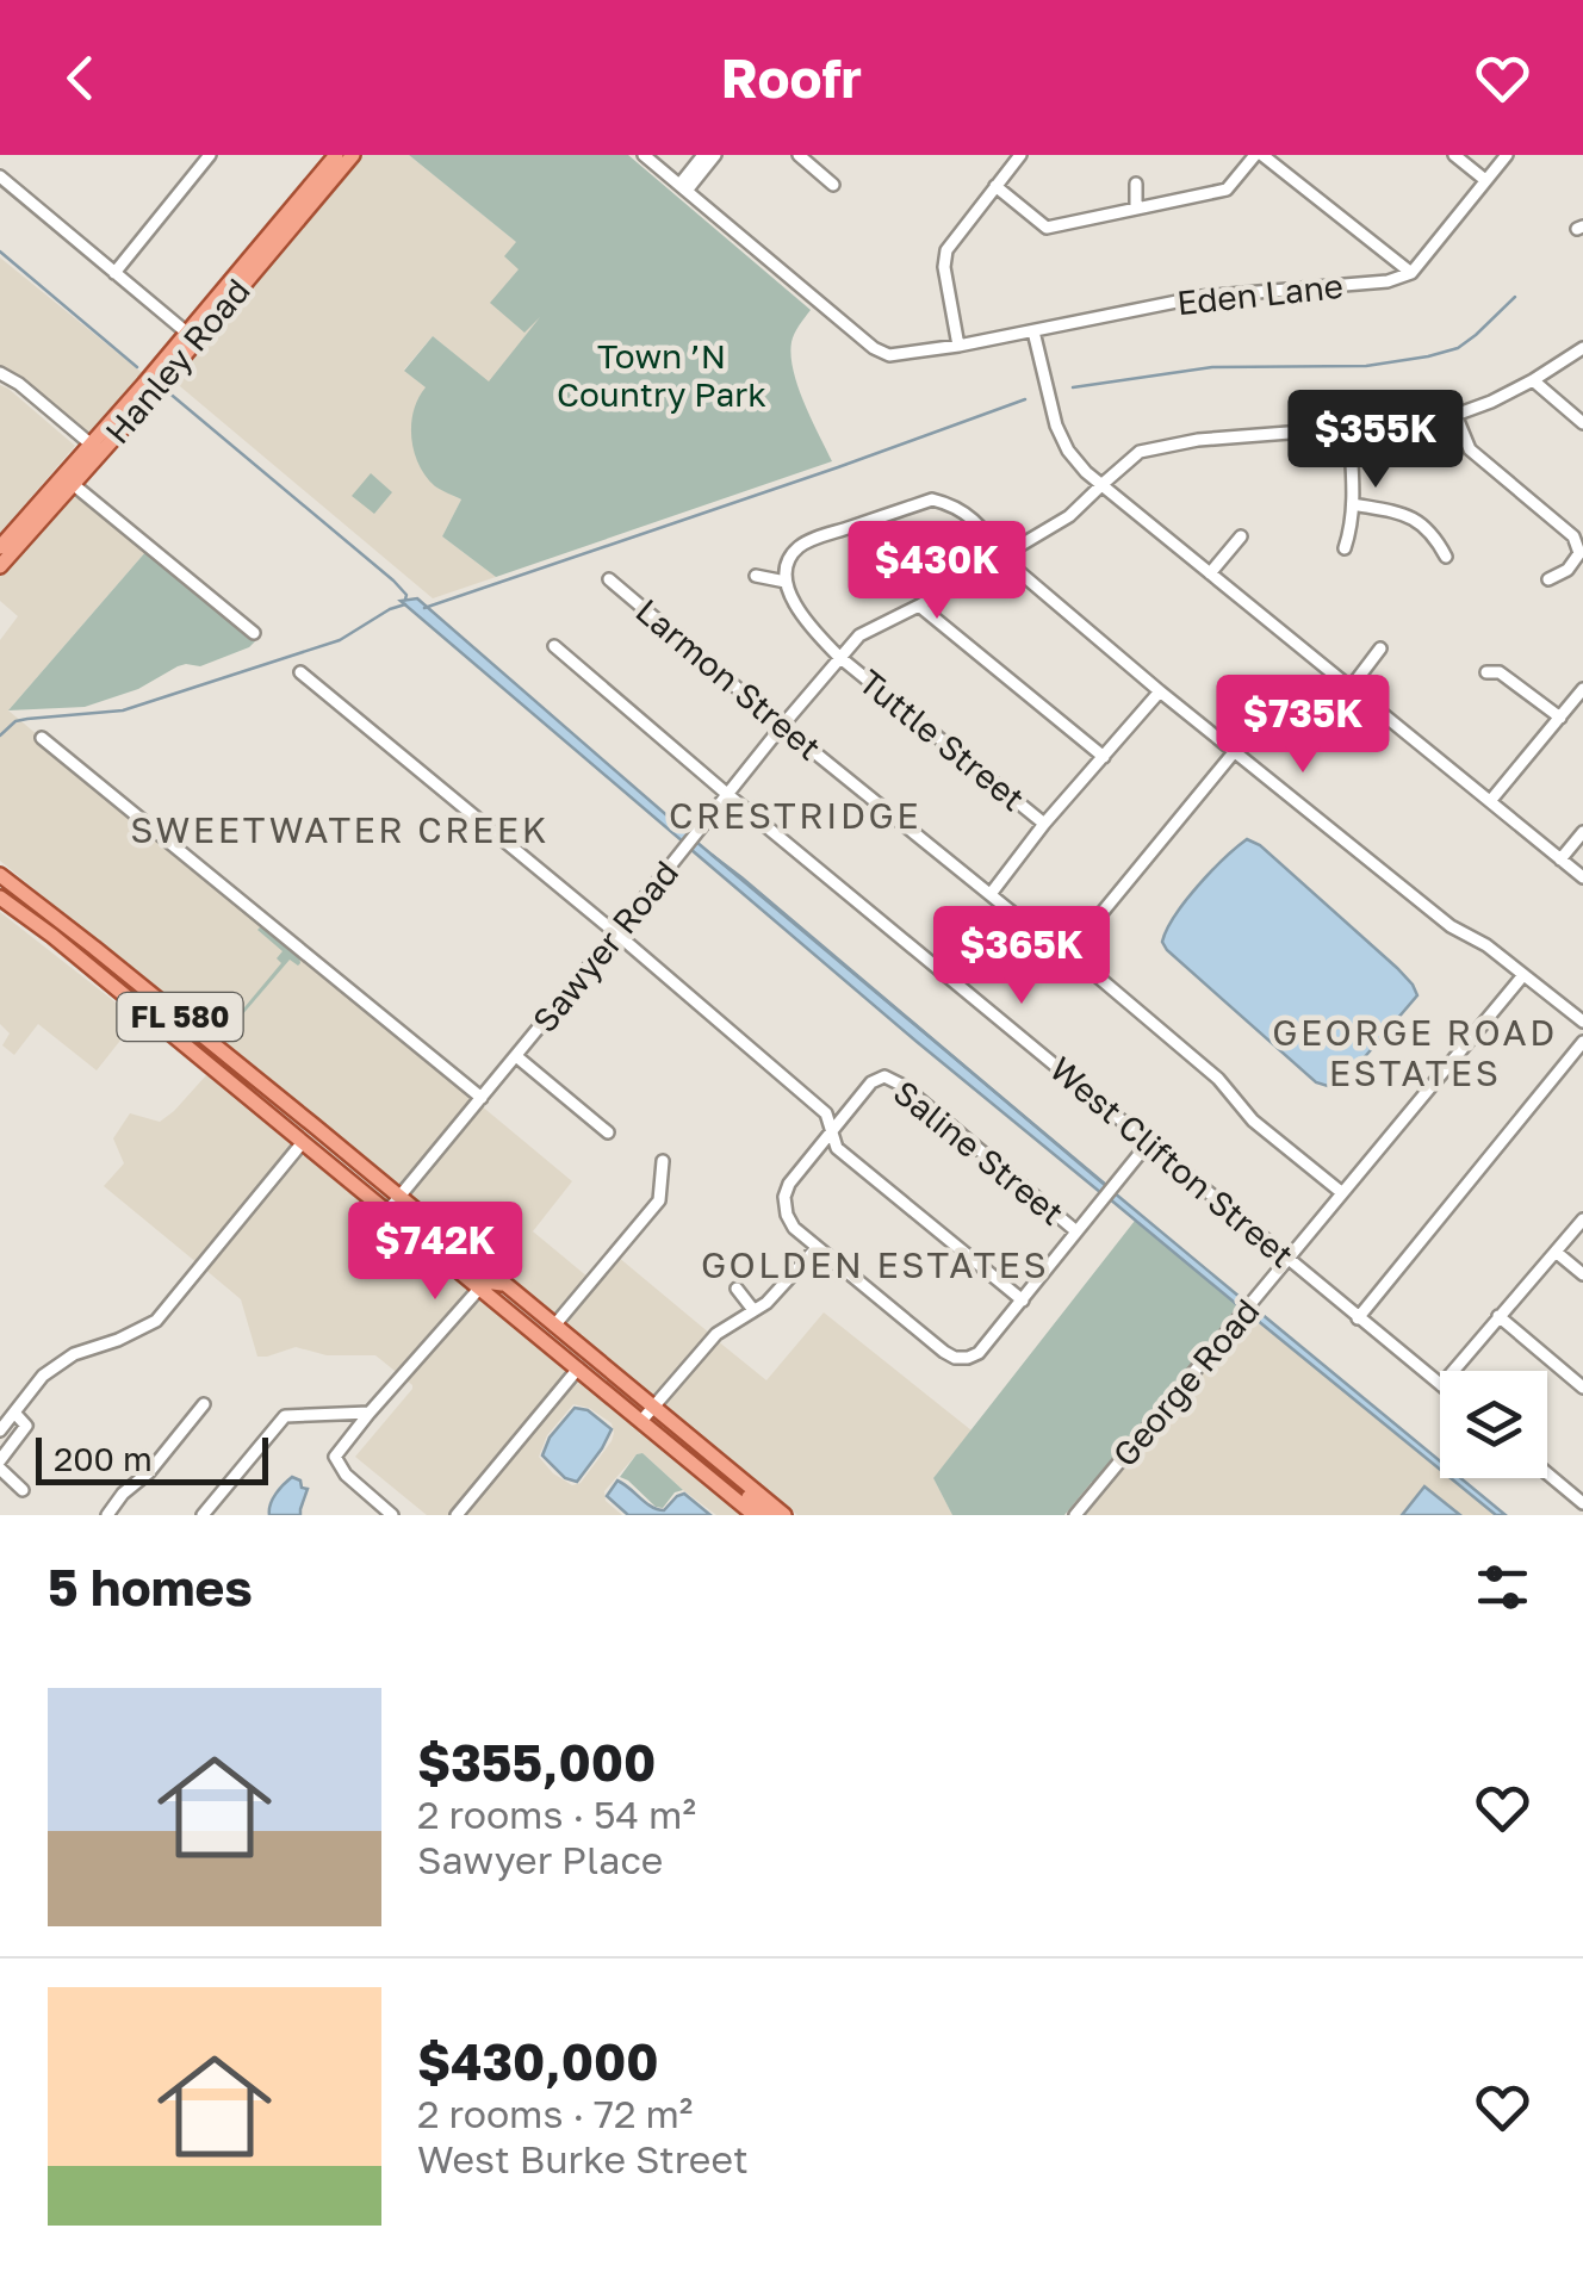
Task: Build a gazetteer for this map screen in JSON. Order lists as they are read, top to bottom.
{
  "streets": {
    "main road": ["Hanley Road", "FL 580"],
    "street": [
      "Eden Lane",
      "Larmon Street",
      "Tuttle Street",
      "Sawyer Road",
      "Saline Street",
      "West Clifton Street",
      "George Road"
    ]
  },
  "crossings": [
    ["Larmon Street", "Sawyer Road"],
    ["Larmon Street", "George Road"],
    ["Tuttle Street", "Sawyer Road"],
    ["Sawyer Road", "FL 580"],
    ["Sawyer Road", "West Clifton Street"],
    ["West Clifton Street", "George Road"]
  ],
  "districts": [
    "CRESTRIDGE",
    "SWEETWATER CREEK",
    "GEORGE ROAD ESTATES",
    "GOLDEN ESTATES"
  ],
  "parks": ["Town ’N Country Park"],
  "scale_bar": "200 m",
  "page": {
    "header": "Roofr",
    "price": [
      "$355K",
      "$430K",
      "$735K",
      "$365K",
      "$742K"
    ],
    "scale": "200 m",
    "heading": "5 homes",
    "list": [
      {
        "name": "$355,000",
        "note": "2 rooms · 54 m² · Sawyer Place"
      },
      {
        "name": "$430,000",
        "note": "2 rooms · 72 m² · West Burke Street"
      }
    ]
  }
}
